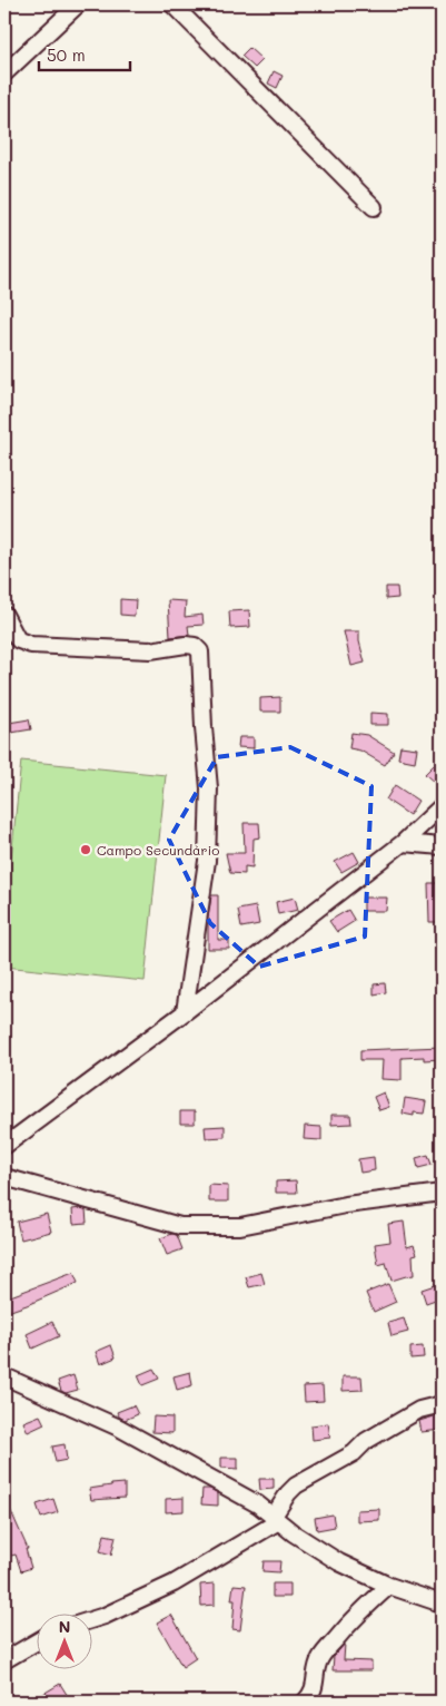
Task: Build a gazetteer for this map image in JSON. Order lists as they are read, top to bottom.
{
  "places": ["Campo Secundário"],
  "scale_bar": "50 m",
  "north": "top"
}
